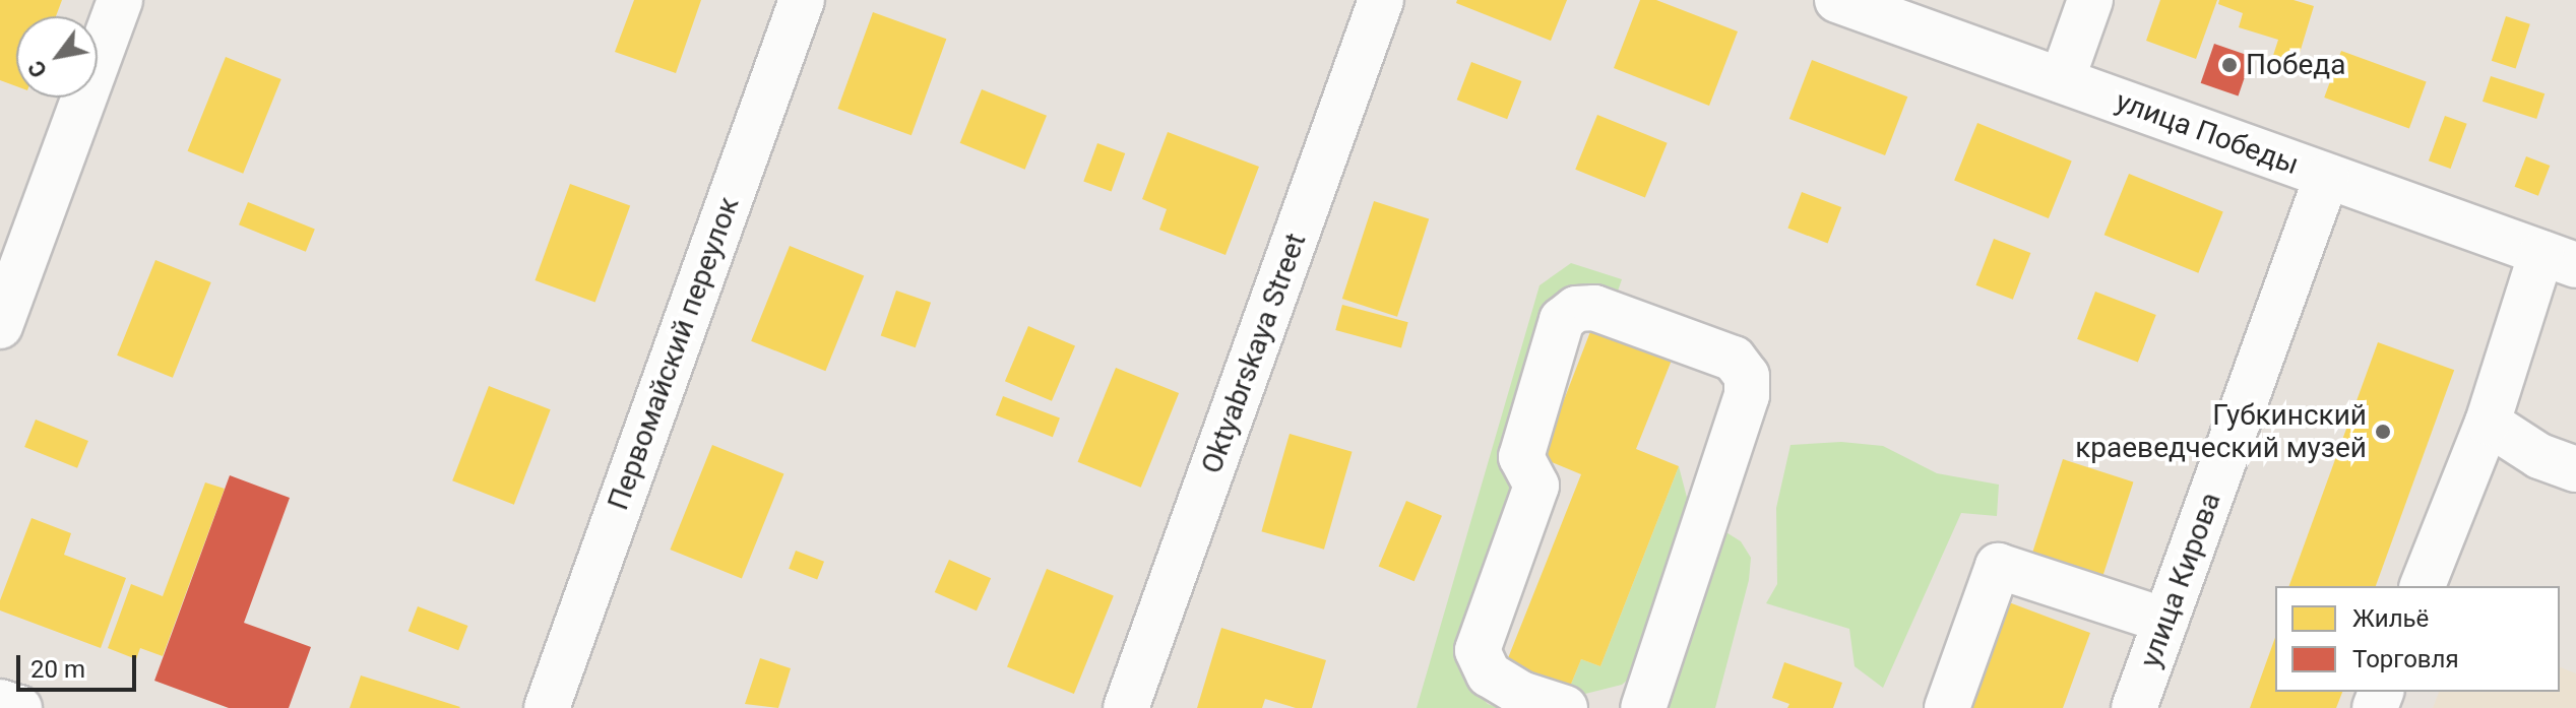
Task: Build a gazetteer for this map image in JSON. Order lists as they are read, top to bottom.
{
  "streets": {
    "street": [
      "улица Победы",
      "Первомайский переулок",
      "Oktyabrskaya Street",
      "улица Кирова"
    ]
  },
  "crossings": [
    ["улица Победы", "улица Кирова"]
  ],
  "places": ["Победа", "Губкинский краеведческий музей"],
  "legend": ["Жильё", "Торговля"],
  "scale_bar": "20 m",
  "north": "bottom left"
}
